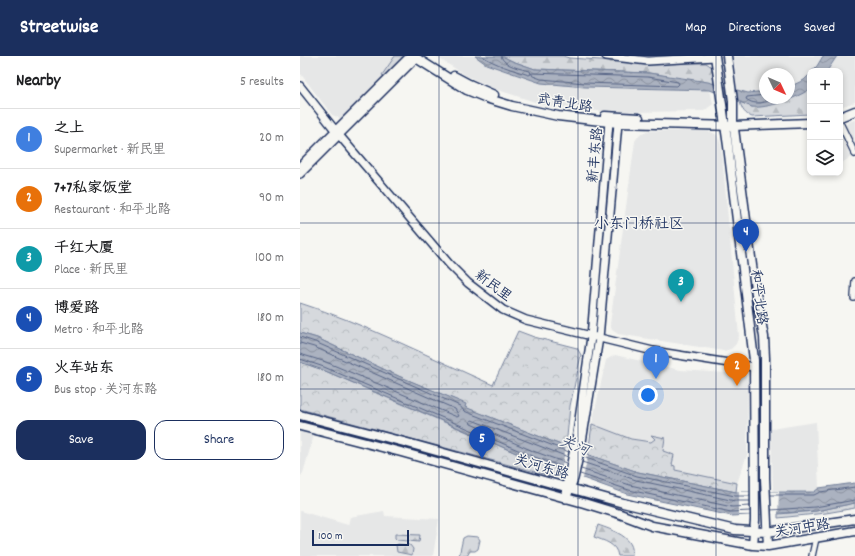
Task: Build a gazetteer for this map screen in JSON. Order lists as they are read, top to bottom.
{
  "streets": {
    "main road": [
      "武青北路",
      "和平北路",
      "关河东路",
      "关河中路"
    ],
    "street": ["新丰东路", "新民里"]
  },
  "crossings": [
    ["武青北路", "新丰东路"],
    ["武青北路", "和平北路"],
    ["新丰东路", "新民里"],
    ["新民里", "和平北路"],
    ["和平北路", "关河东路"],
    ["和平北路", "关河中路"],
    ["关河东路", "关河中路"]
  ],
  "districts": ["小东门桥社区"],
  "water": ["关河"],
  "scale_bar": "100 m",
  "north": "bottom right",
  "page": {
    "header": "Streetwise",
    "nav": ["Map", "Directions", "Saved"],
    "heading": ["Nearby", "5 results"],
    "map_buttons": ["+", "−"],
    "list": [
      {
        "mark": "1",
        "name": "之上",
        "note": "Supermarket · 新民里",
        "value": "20 m"
      },
      {
        "mark": "2",
        "name": "7+7私家饭堂",
        "note": "Restaurant · 和平北路",
        "value": "90 m"
      },
      {
        "mark": "3",
        "name": "千红大厦",
        "note": "Place · 新民里",
        "value": "100 m"
      },
      {
        "mark": "4",
        "name": "博爱路",
        "note": "Metro · 和平北路",
        "value": "180 m"
      },
      {
        "mark": "5",
        "name": "火车站东",
        "note": "Bus stop · 关河东路",
        "value": "180 m"
      }
    ],
    "pins": [
      "4",
      "3",
      "1",
      "2",
      "5"
    ],
    "buttons": ["Save", "Share"],
    "scale": "100 m"
  }
}
